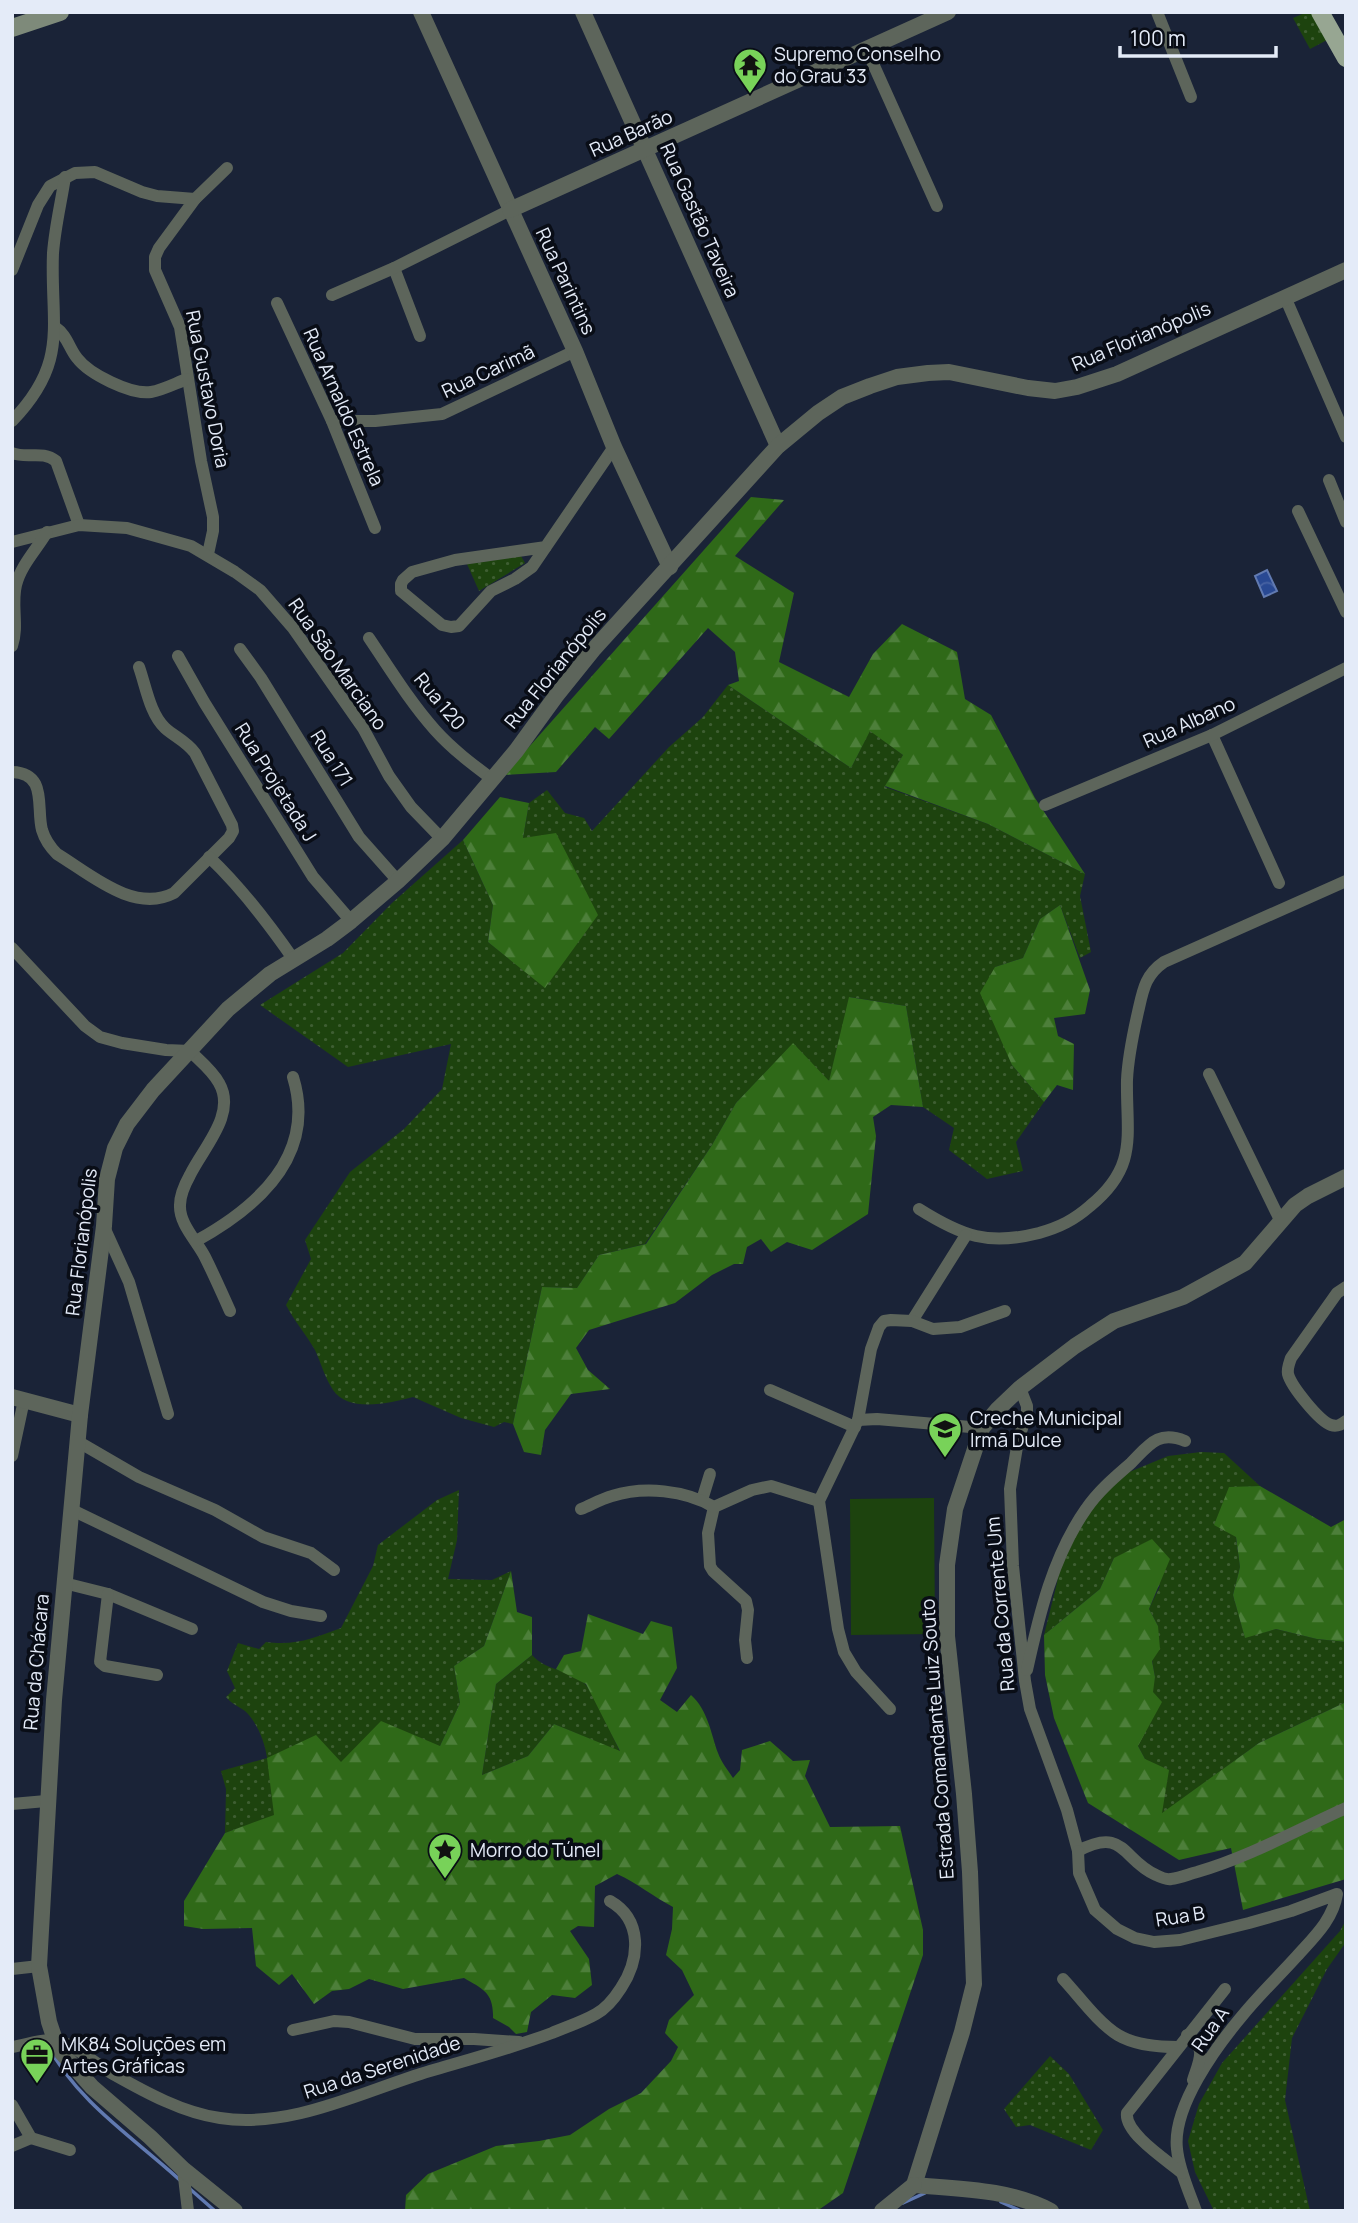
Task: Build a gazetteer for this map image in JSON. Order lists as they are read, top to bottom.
{
  "streets": {
    "street": [
      "Rua Barão",
      "Rua Gastão Taveira",
      "Rua Parintins",
      "Rua Florianópolis",
      "Rua Carimã",
      "Rua Gustavo Doria",
      "Rua Arnaldo Estrela",
      "Rua São Marciano",
      "Rua 120",
      "Rua Albano",
      "Rua 171",
      "Rua Projetada J",
      "Rua da Corrente Um",
      "Rua da Chácara",
      "Estrada Comandante Luiz Souto",
      "Rua B",
      "Rua A",
      "Rua da Serenidade"
    ]
  },
  "crossings": [
    ["Rua Barão", "Rua Gastão Taveira"],
    ["Rua Barão", "Rua Parintins"],
    ["Rua Gastão Taveira", "Rua Florianópolis"],
    ["Rua Parintins", "Rua Florianópolis"],
    ["Rua Parintins", "Rua Carimã"],
    ["Rua Florianópolis", "Rua São Marciano"],
    ["Rua Florianópolis", "Rua 120"],
    ["Rua Florianópolis", "Rua 171"],
    ["Rua Florianópolis", "Rua Projetada J"],
    ["Rua Florianópolis", "Rua da Chácara"],
    ["Rua Carimã", "Rua Arnaldo Estrela"],
    ["Rua Gustavo Doria", "Rua São Marciano"],
    ["Rua da Corrente Um", "Estrada Comandante Luiz Souto"],
    ["Rua da Corrente Um", "Rua B"],
    ["Rua da Chácara", "Rua da Serenidade"],
    ["Rua B", "Rua A"]
  ],
  "places": {
    "temple": ["Supremo Conselho do Grau 33"],
    "school or university": ["Creche Municipal Irmã Dulce"],
    "place": ["Morro do Túnel"],
    "office": ["MK84 Soluções em Artes Gráficas"]
  },
  "scale_bar": "100 m"
}
